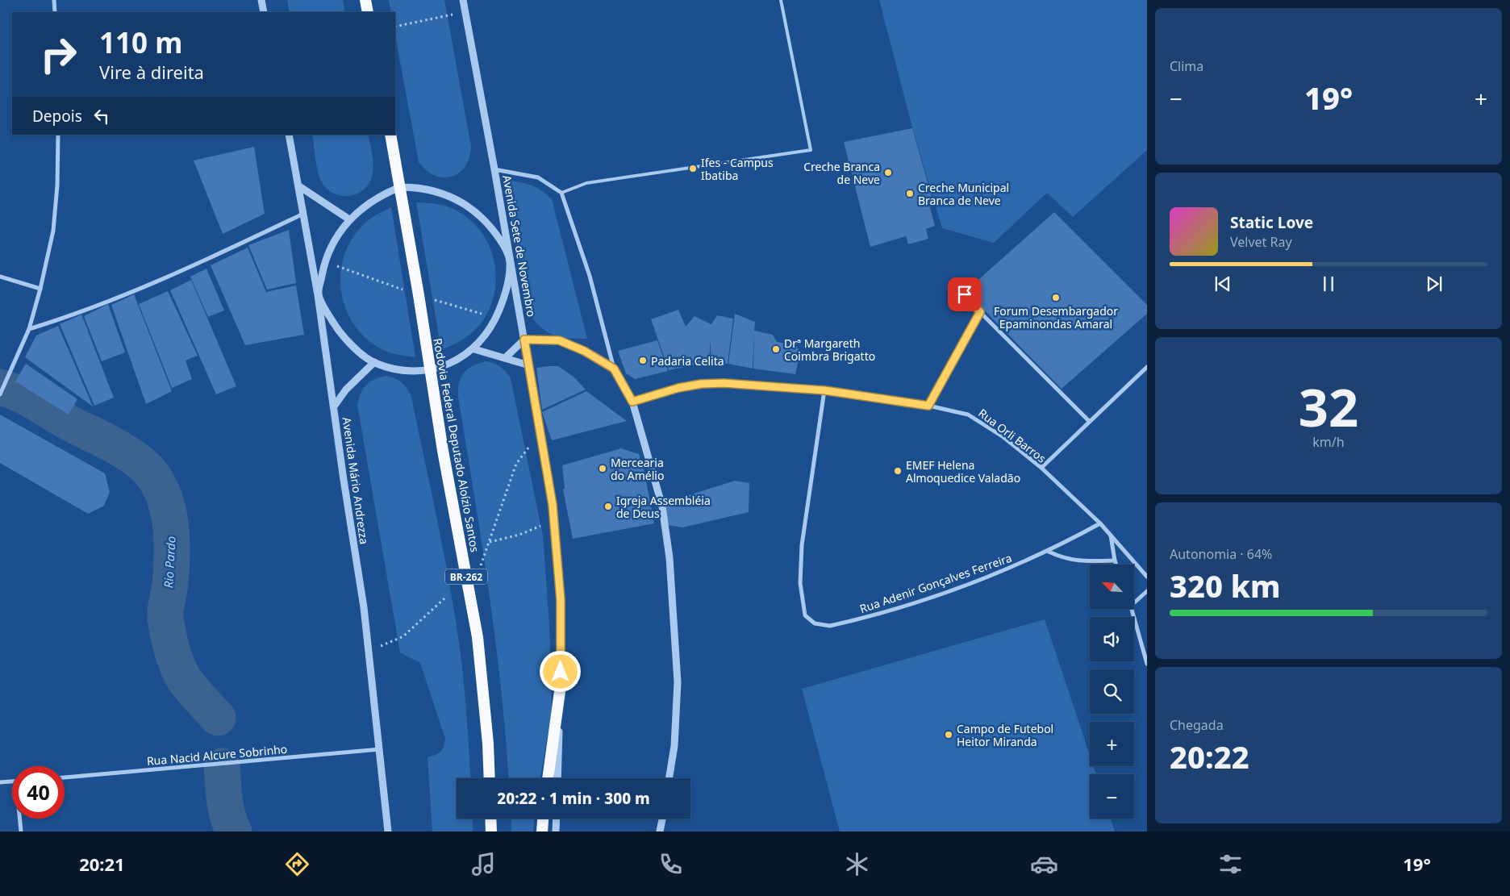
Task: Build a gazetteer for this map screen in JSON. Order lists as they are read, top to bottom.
{
  "streets": {
    "highway": ["Rodovia Federal Deputado Aloízio Santos", "BR-262"],
    "street": [
      "Avenida Sete de Novembro",
      "Rua Orli Barros",
      "Avenida Mário Andrezza",
      "Rua Adenir Gonçalves Ferreira",
      "Rua Nacid Alcure Sobrinho"
    ]
  },
  "crossings": [
    ["Rua Orli Barros", "Rua Adenir Gonçalves Ferreira"],
    ["Avenida Mário Andrezza", "Rua Nacid Alcure Sobrinho"]
  ],
  "water": ["Rio Pardo"],
  "places": [
    "Ifes - Campus Ibatiba",
    "Creche Branca de Neve",
    "Creche Municipal Branca de Neve",
    "Forum Desembargador Epaminondas Amaral",
    "Drª Margareth Coimbra Brigatto",
    "Padaria Celita",
    "Mercearia do Amélio",
    "EMEF Helena Almoquedice Valadão",
    "Igreja Assembléia de Deus",
    "Campo de Futebol Heitor Miranda"
  ],
  "north": "top left",
  "page": {
    "tile": [
      "Clima",
      ["32", "km/h"],
      ["Autonomia · 64%", "320 km"],
      ["Chegada", "20:22"]
    ],
    "turn": ["110 m", "Vire à direita"],
    "heat": ["−", "19°", "+"],
    "then": "Depois",
    "song": ["Static Love", "Velvet Ray"],
    "map_buttons": ["+", "−"],
    "limit": "40",
    "trip": "20:22 · 1 min · 300 m",
    "tabs": ["20:21", "19°"]
  }
}
